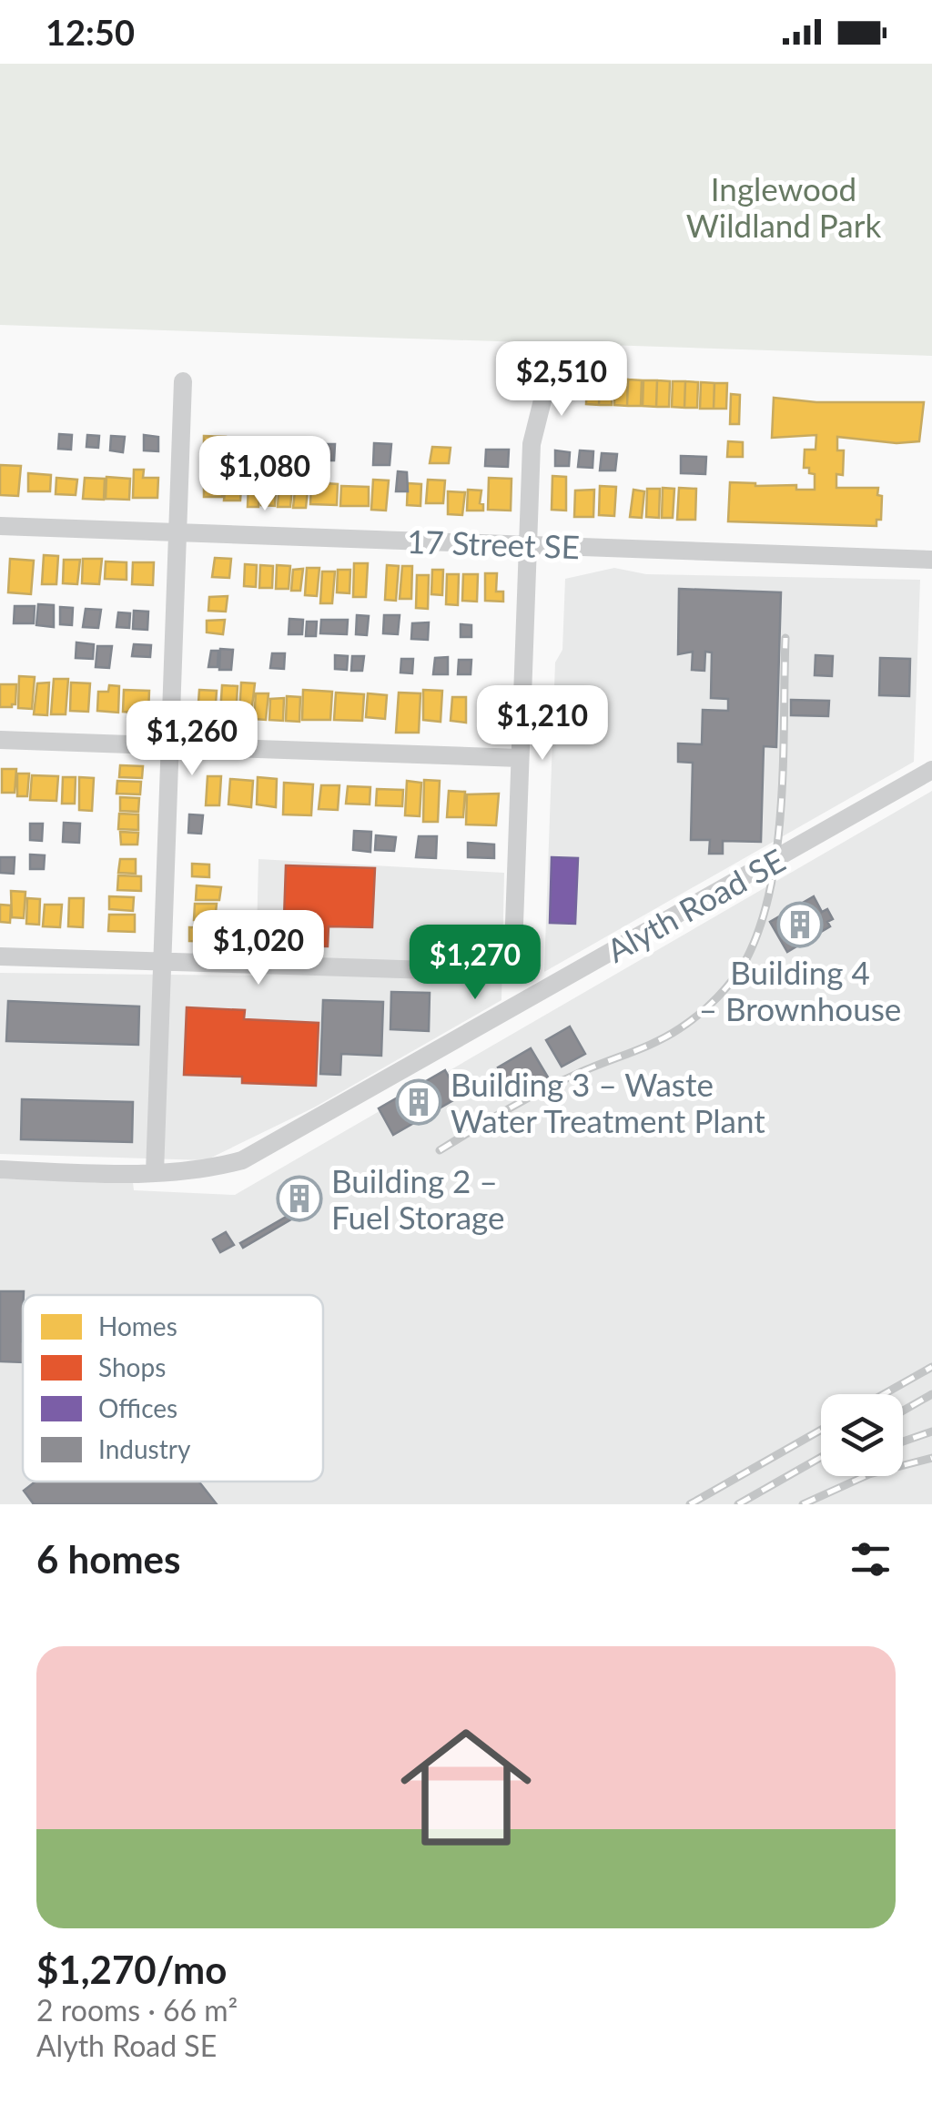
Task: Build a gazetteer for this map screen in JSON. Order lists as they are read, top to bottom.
{
  "streets": {
    "street": ["17 Street SE", "Alyth Road SE"]
  },
  "parks": ["Inglewood Wildland Park"],
  "places": {
    "building": ["Building 4 – Brownhouse", "Building 3 – Waste Water Treatment Plant", "Building 2 – Fuel Storage"]
  },
  "legend": [
    "Homes",
    "Shops",
    "Offices",
    "Industry"
  ],
  "page": {
    "status": "12:50",
    "price": [
      "$2,510",
      "$1,080",
      "$1,210",
      "$1,260",
      "$1,020",
      "$1,270"
    ],
    "heading": "6 homes",
    "list": [
      {
        "name": "$1,270/mo",
        "note": "2 rooms · 66 m² · Alyth Road SE"
      }
    ]
  }
}
